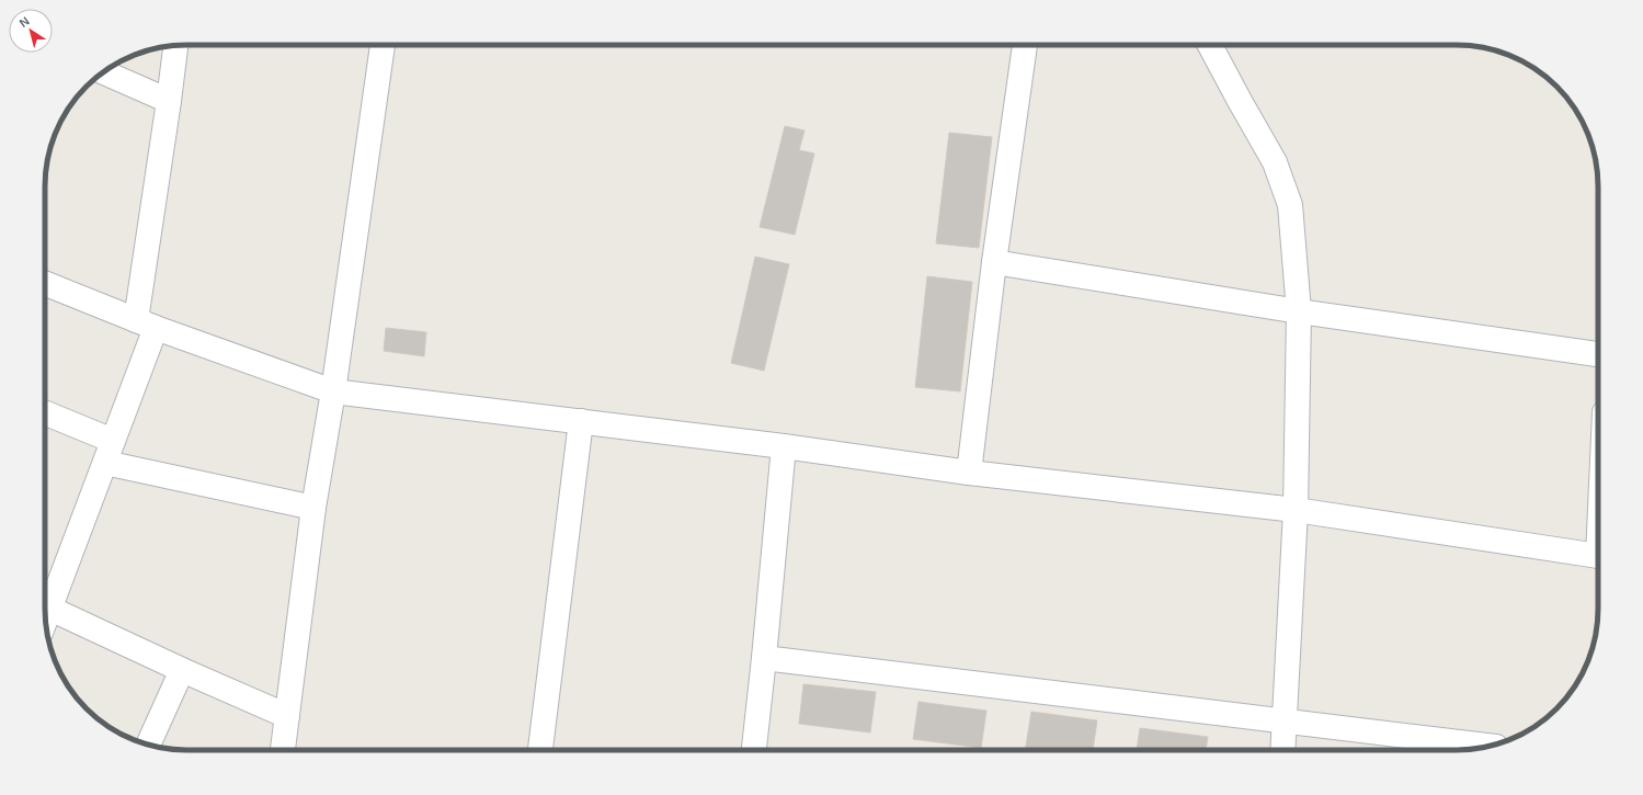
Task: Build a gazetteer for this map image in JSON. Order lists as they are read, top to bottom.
{
  "north": "top left"
}
